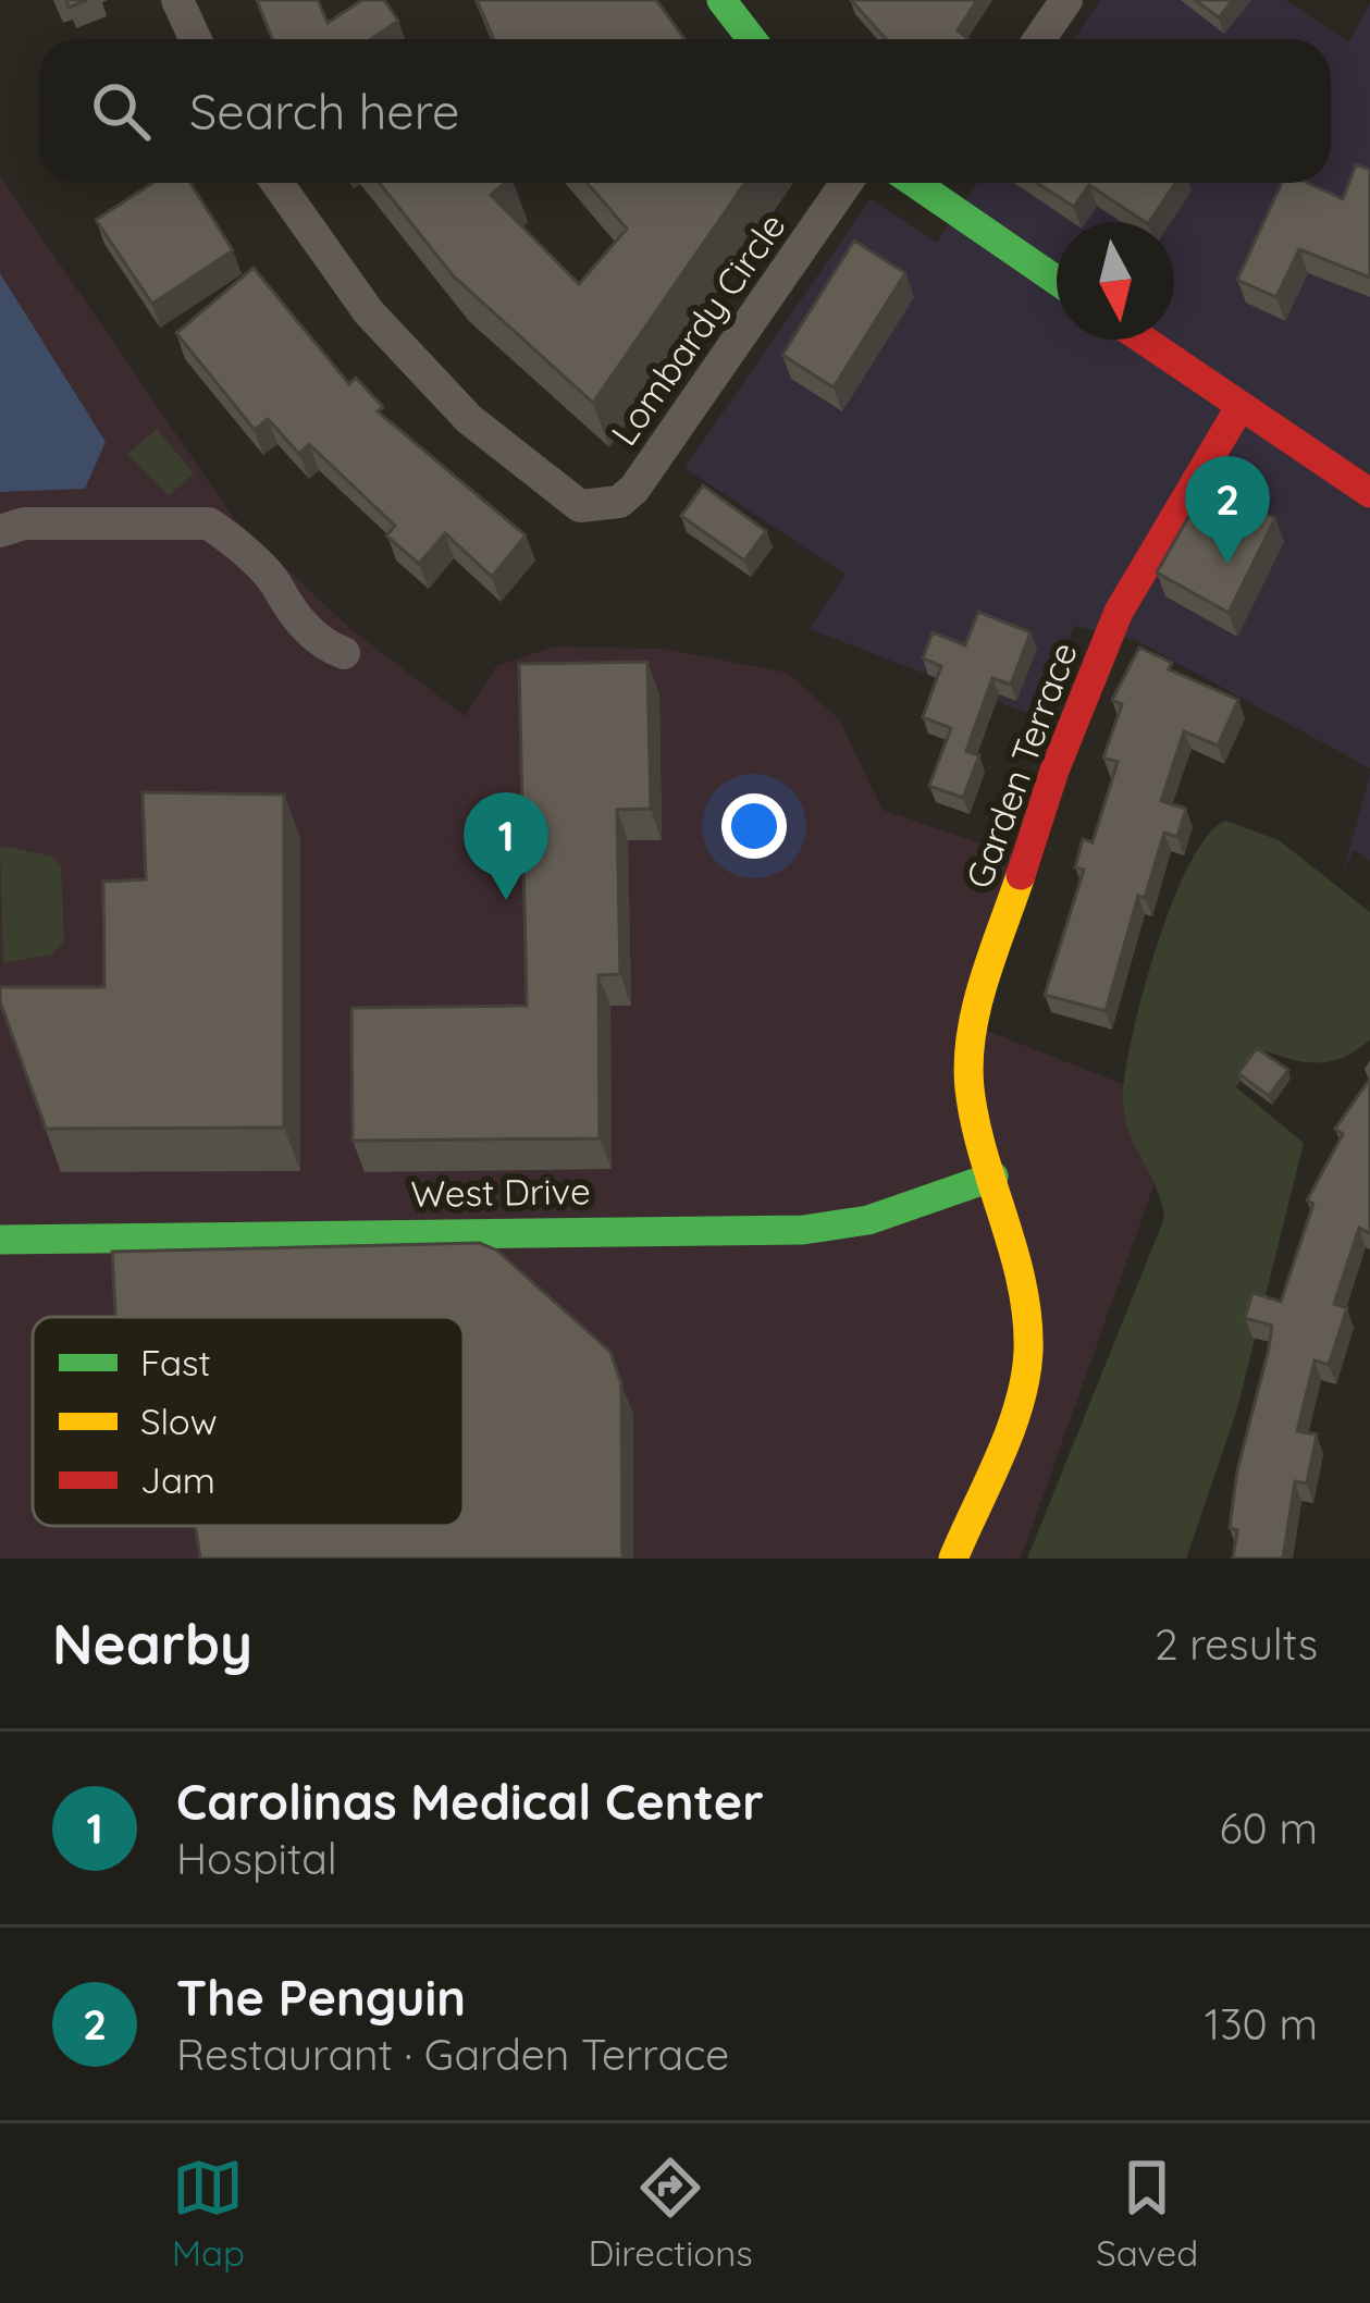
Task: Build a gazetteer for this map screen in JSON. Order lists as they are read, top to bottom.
{
  "streets": {
    "street": ["Lombardy Circle", "Garden Terrace", "West Drive"]
  },
  "crossings": [
    ["Garden Terrace", "West Drive"]
  ],
  "legend": ["Fast", "Slow", "Jam"],
  "north": "bottom",
  "page": {
    "search": "Search here",
    "pins": ["2", "1"],
    "heading": ["Nearby", "2 results"],
    "list": [
      {
        "mark": "1",
        "name": "Carolinas Medical Center",
        "note": "Hospital",
        "value": "60 m"
      },
      {
        "mark": "2",
        "name": "The Penguin",
        "note": "Restaurant · Garden Terrace",
        "value": "130 m"
      }
    ],
    "nav": ["Map", "Directions", "Saved"]
  }
}
